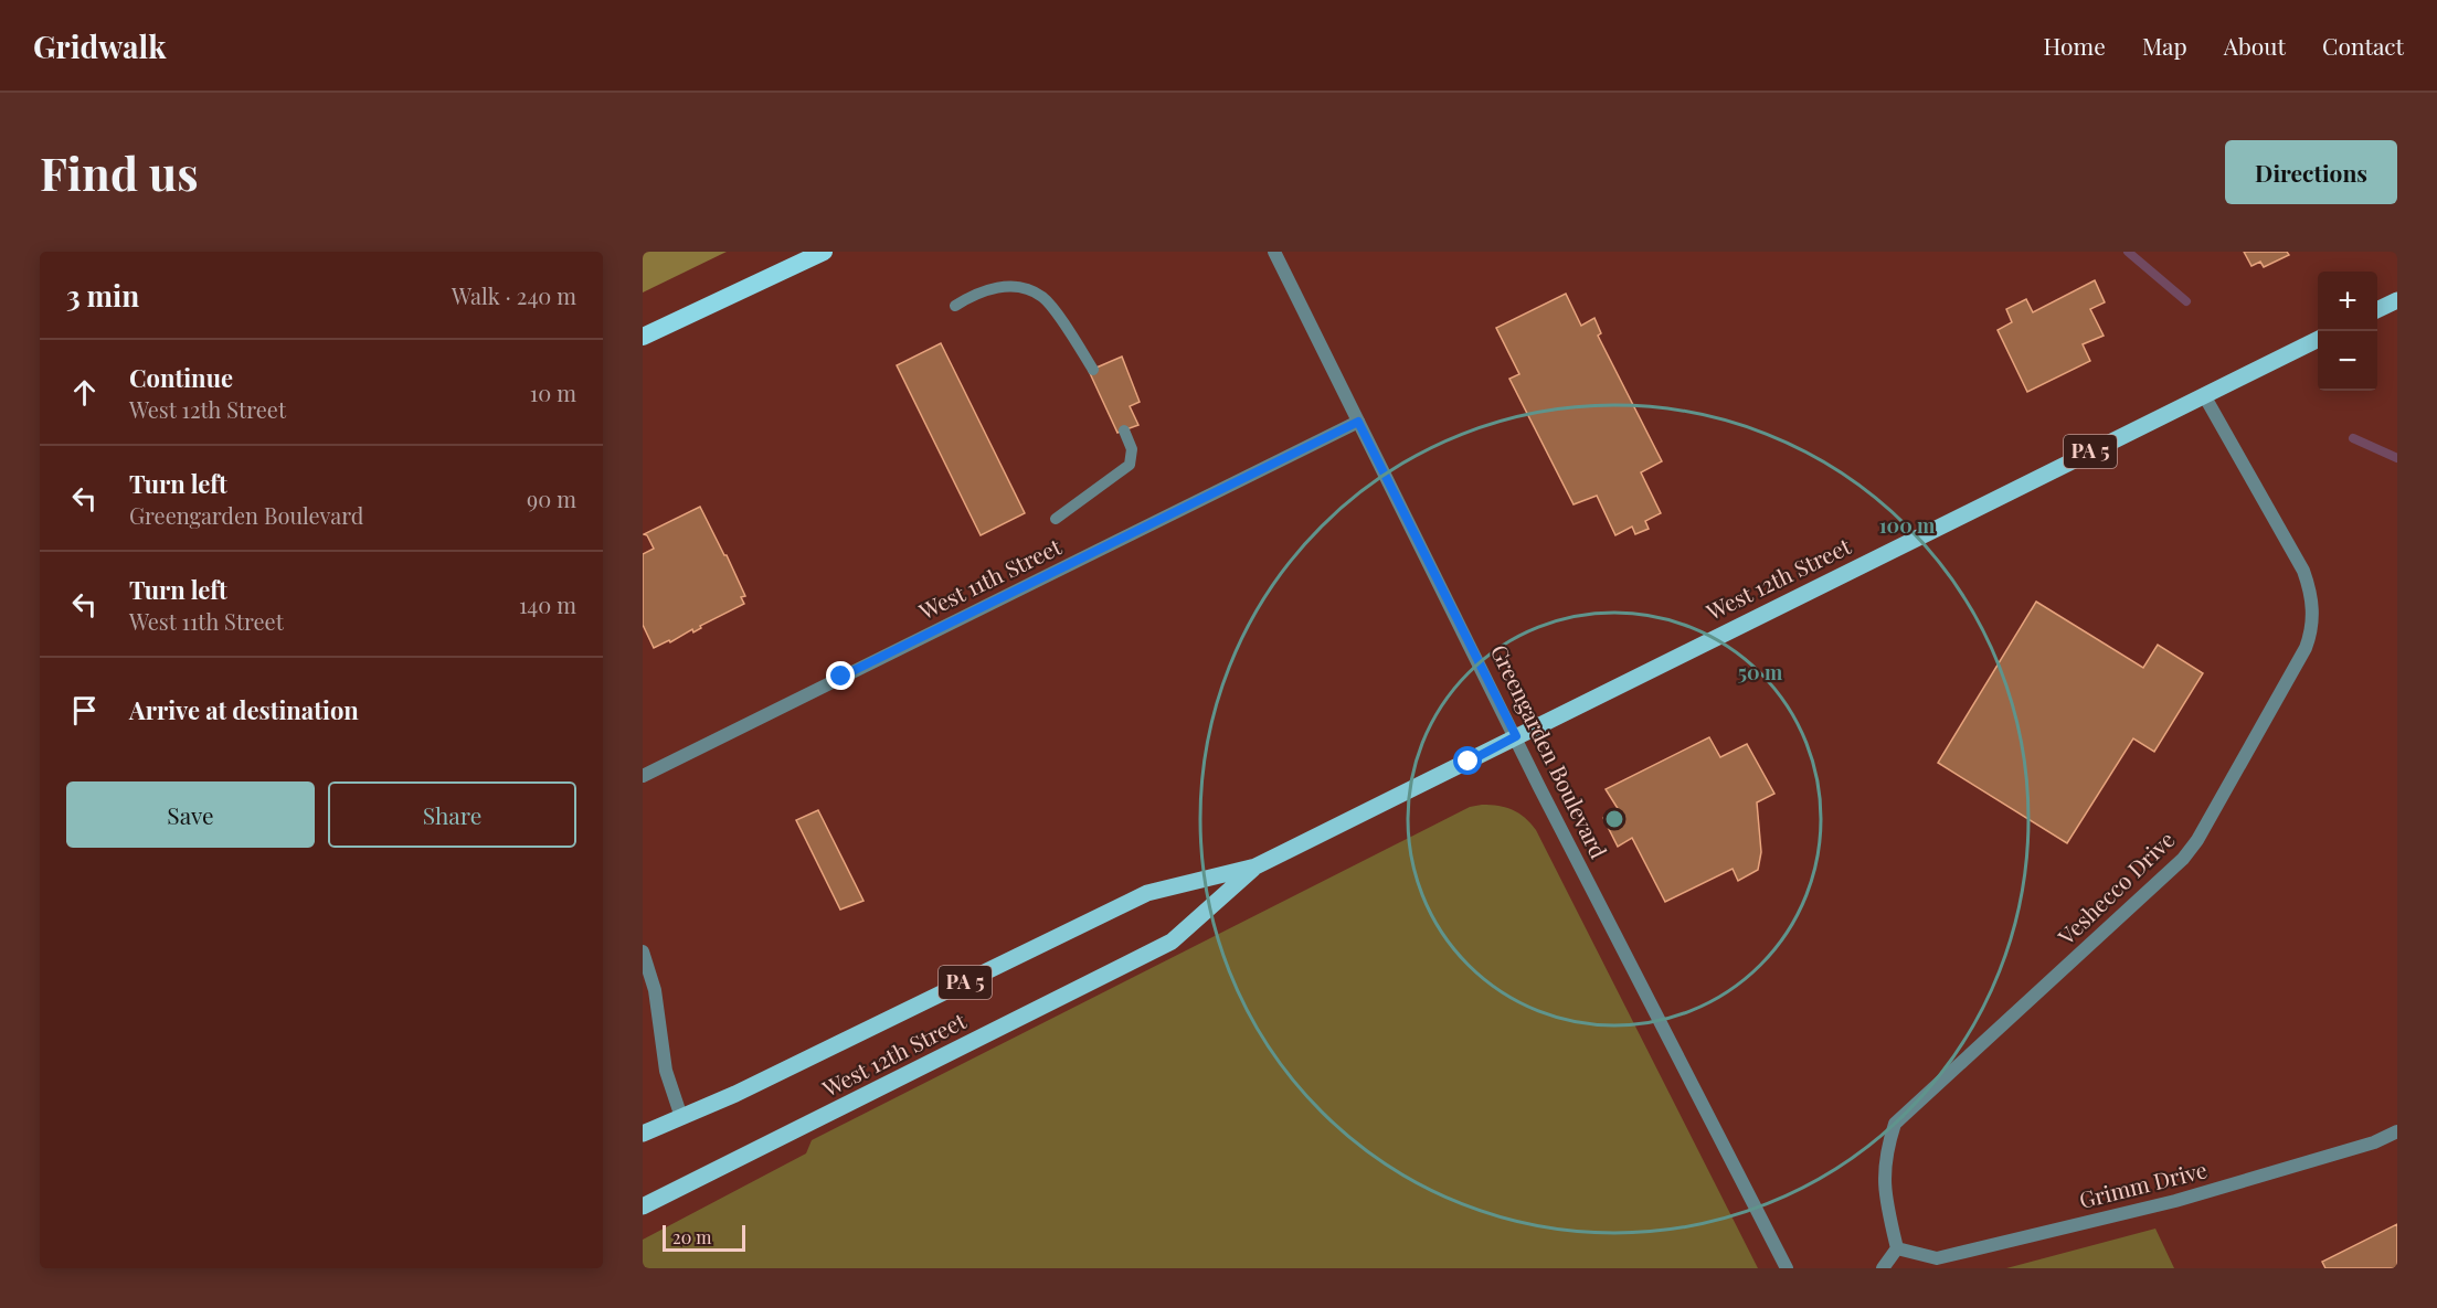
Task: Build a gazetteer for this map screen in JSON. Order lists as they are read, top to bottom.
{
  "streets": {
    "main road": ["PA 5", "West 12th Street"],
    "street": [
      "West 11th Street",
      "Greengarden Boulevard",
      "Veshecco Drive",
      "Grimm Drive"
    ]
  },
  "crossings": [
    ["West 11th Street", "Greengarden Boulevard"],
    ["West 12th Street", "Greengarden Boulevard"],
    ["West 12th Street", "Veshecco Drive"],
    ["Veshecco Drive", "Grimm Drive"]
  ],
  "scale_bar": "20 m",
  "page": {
    "header": "Gridwalk",
    "nav": [
      "Home",
      "Map",
      "About",
      "Contact"
    ],
    "buttons": [
      "Directions",
      ["Save", "Share"]
    ],
    "title": "Find us",
    "heading": ["3 min", "Walk · 240 m"],
    "map_buttons": ["+", "−"],
    "list": [
      ["Continue", "West 12th Street", "10 m"],
      ["Turn left", "Greengarden Boulevard", "90 m"],
      ["Turn left", "West 11th Street", "140 m"],
      "Arrive at destination"
    ],
    "scale": "20 m"
  },
  "rings": ["100 m", "50 m"]
}
